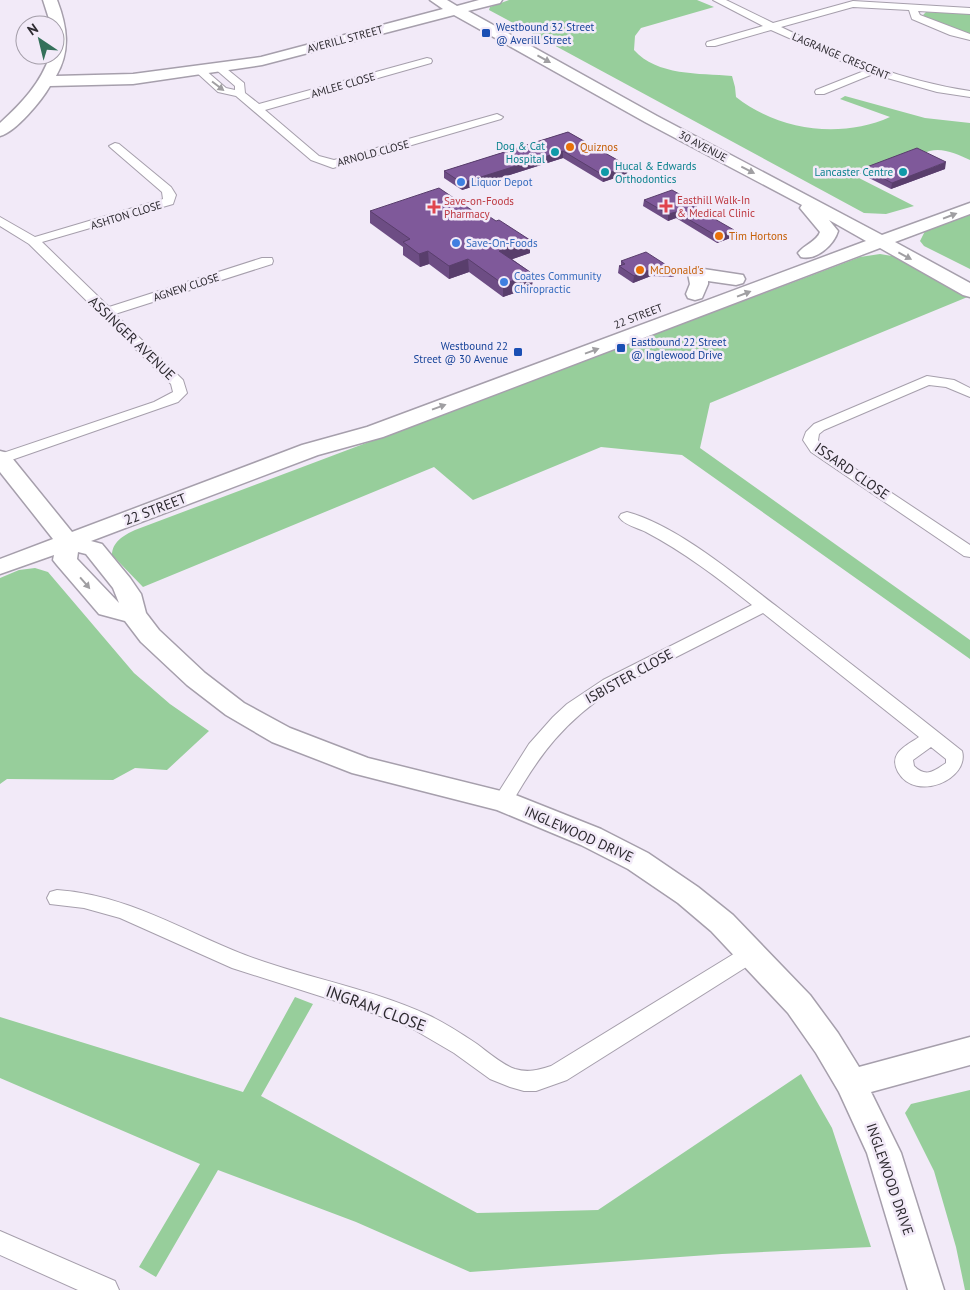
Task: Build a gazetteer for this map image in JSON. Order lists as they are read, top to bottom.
{
  "streets": {
    "main road": [
      "AVERILL STREET",
      "30 AVENUE",
      "22 STREET",
      "INGLEWOOD DRIVE"
    ],
    "street": [
      "LAGRANGE CRESCENT",
      "AMLEE CLOSE",
      "ARNOLD CLOSE",
      "ASHTON CLOSE",
      "AGNEW CLOSE",
      "ASSINGER AVENUE",
      "ISSARD CLOSE",
      "ISBISTER CLOSE",
      "INGRAM CLOSE"
    ]
  },
  "crossings": [
    ["AVERILL STREET", "30 AVENUE"],
    ["AVERILL STREET", "ARNOLD CLOSE"],
    ["AMLEE CLOSE", "ARNOLD CLOSE"],
    ["30 AVENUE", "22 STREET"],
    ["ASHTON CLOSE", "ASSINGER AVENUE"],
    ["AGNEW CLOSE", "ASSINGER AVENUE"],
    ["22 STREET", "INGLEWOOD DRIVE"],
    ["ISBISTER CLOSE", "INGLEWOOD DRIVE"],
    ["INGLEWOOD DRIVE", "INGRAM CLOSE"]
  ],
  "places": {
    "transit": ["Westbound 32 Street @ Averill Street", "Eastbound 22 Street @ Inglewood Drive", "Westbound 22 Street @ 30 Avenue"],
    "other": [
      "Quiznos",
      "Dog & Cat Hospital",
      "Hucal & Edwards Orthodontics",
      "Lancaster Centre",
      "Liquor Depot",
      "Tim Hortons",
      "Save-On-Foods",
      "McDonald's",
      "Coates Community Chiropractic"
    ],
    "health": ["Easthill Walk-In & Medical Clinic", "Save-on-Foods Pharmacy"]
  },
  "north": "top left"
}
